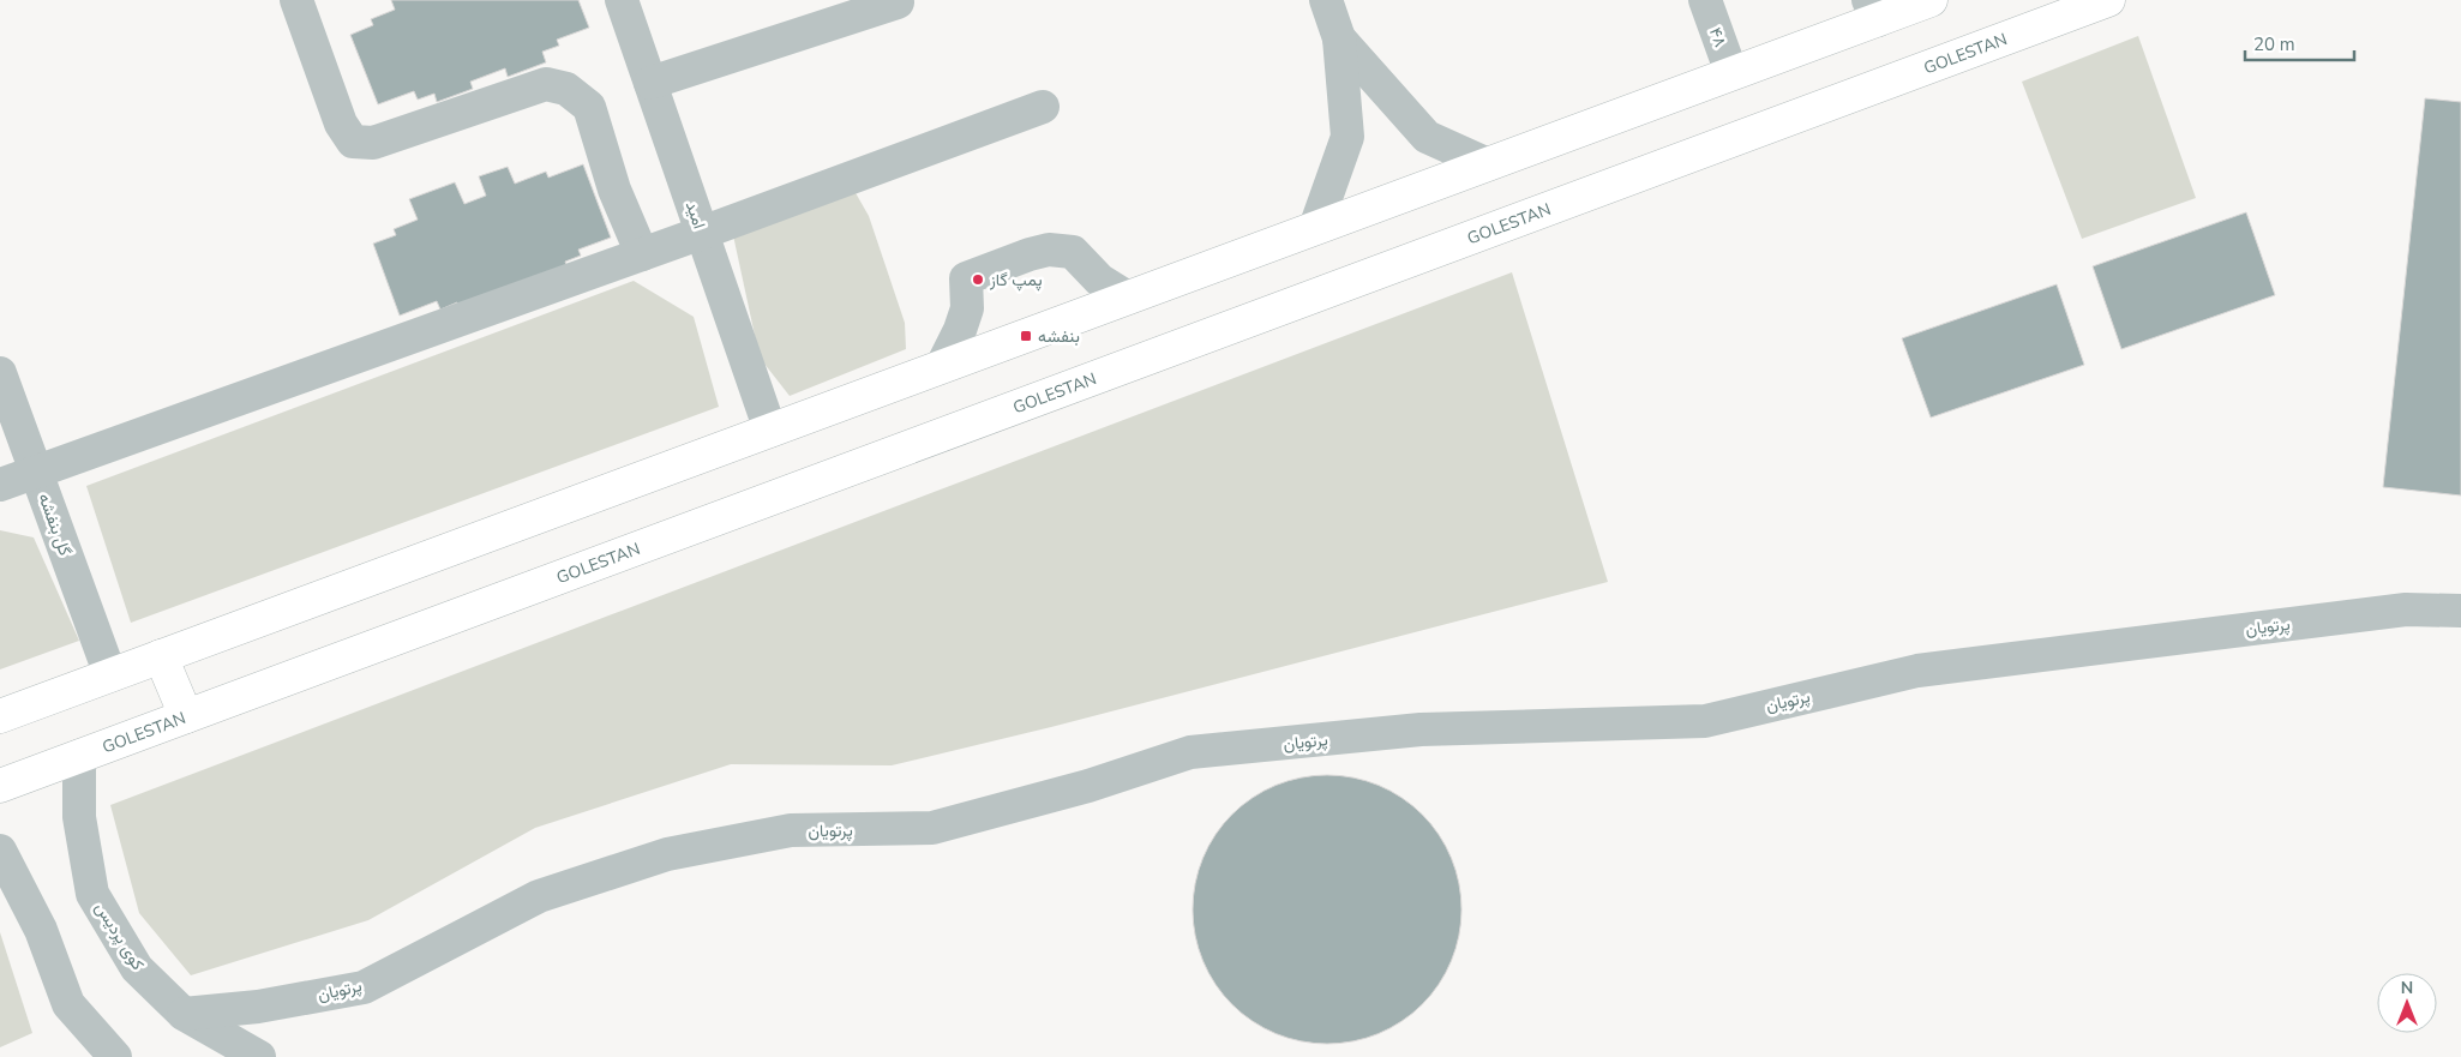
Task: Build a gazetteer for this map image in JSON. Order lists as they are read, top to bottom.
{
  "streets": {
    "main road": ["GOLESTAN"],
    "street": [
      "۴۸",
      "امید",
      "گل بنفشه",
      "پرتویان",
      "کوی پردیس"
    ]
  },
  "crossings": [
    ["GOLESTAN", "کوی پردیس"],
    ["پرتویان", "کوی پردیس"]
  ],
  "places": {
    "other": ["پمپ گاز"],
    "transit": ["بنفشه"]
  },
  "scale_bar": "20 m",
  "north": "top"
}
